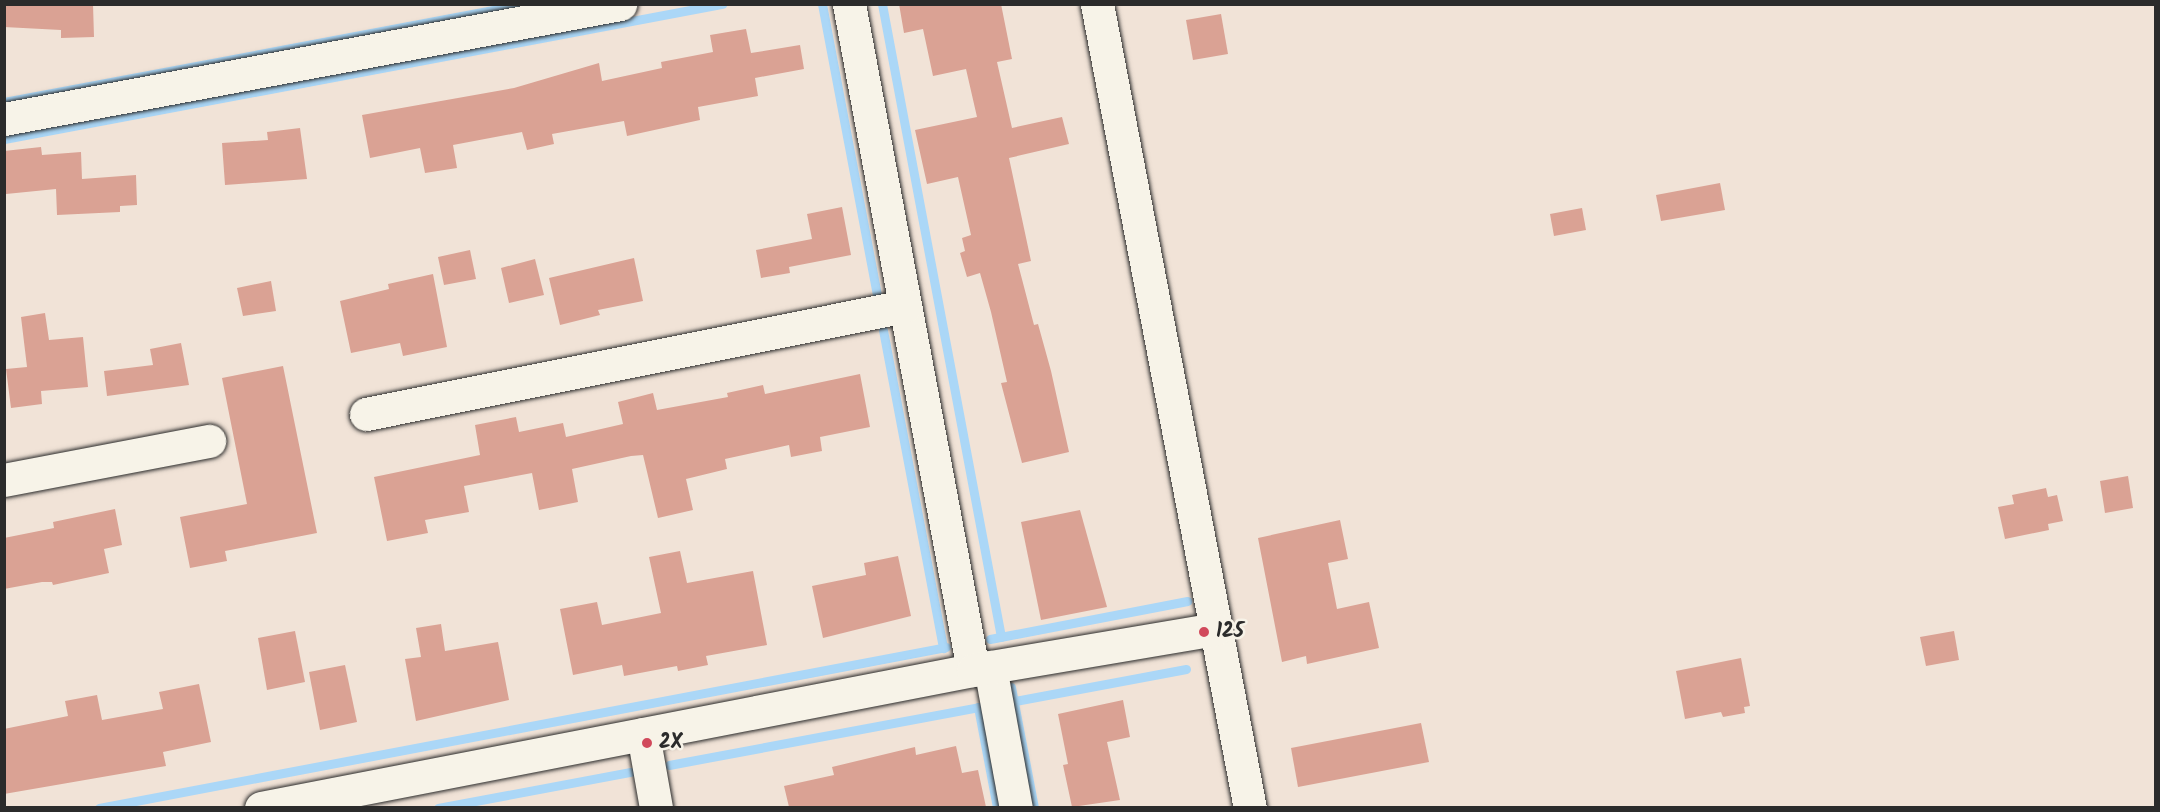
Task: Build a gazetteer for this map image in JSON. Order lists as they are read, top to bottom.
{
  "places": ["125", "2X"]
}
